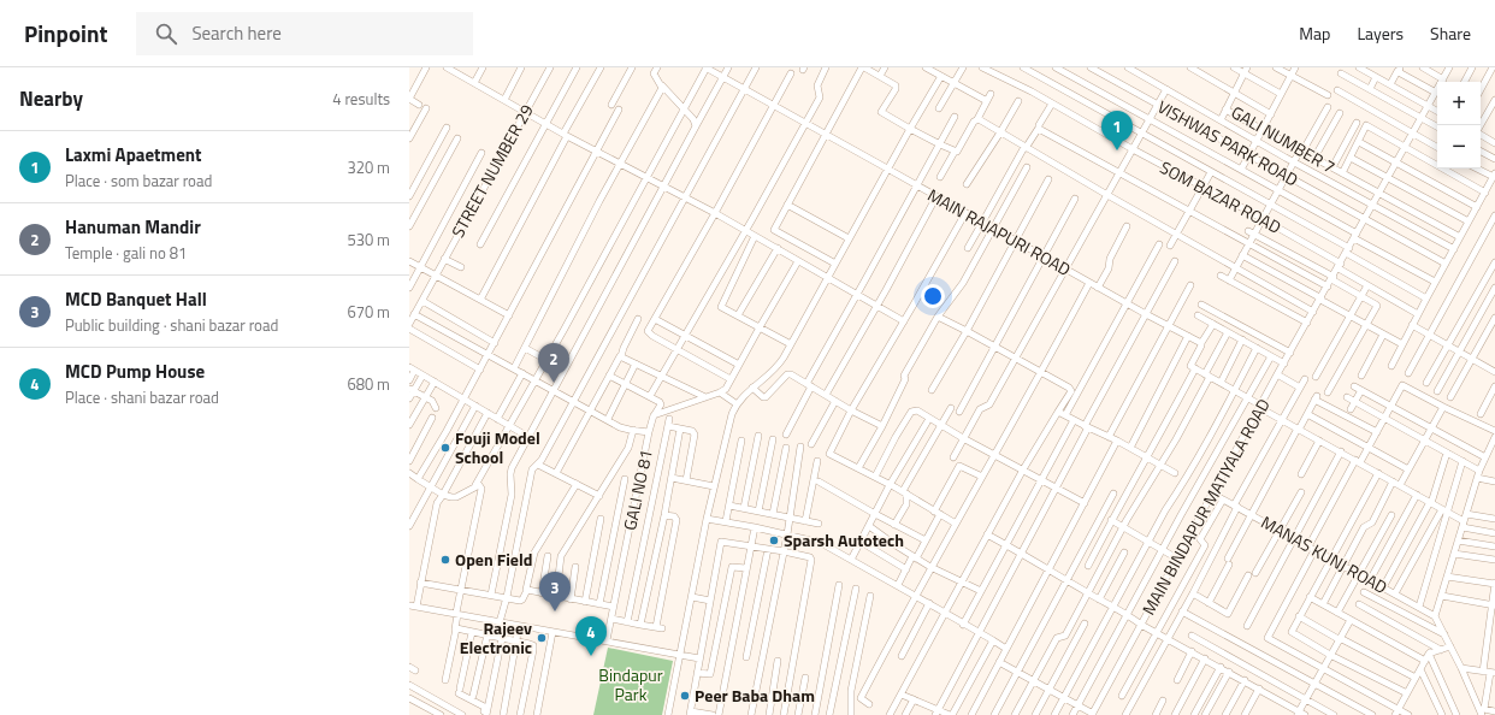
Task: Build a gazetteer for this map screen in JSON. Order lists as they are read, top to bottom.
{
  "streets": {
    "street": [
      "GALI NUMBER 7",
      "VISHWAS PARK ROAD",
      "STREET NUMBER 29",
      "SOM BAZAR ROAD",
      "MAIN RAJAPURI ROAD",
      "GALI NO 81",
      "MAIN BINDAPUR MATIYALA ROAD",
      "MANAS KUNJ ROAD"
    ]
  },
  "crossings": [
    ["STREET NUMBER 29", "GALI NO 81"],
    ["MAIN BINDAPUR MATIYALA ROAD", "MANAS KUNJ ROAD"]
  ],
  "parks": ["Bindapur Park"],
  "places": [
    "Fouji Model School",
    "Sparsh Autotech",
    "Open Field",
    "Rajeev Electronic",
    "Peer Baba Dham"
  ],
  "page": {
    "header": "Pinpoint",
    "search": "Search here",
    "nav": ["Map", "Layers", "Share"],
    "heading": ["Nearby", "4 results"],
    "map_buttons": ["+", "−"],
    "pins": [
      "1",
      "2",
      "3",
      "4"
    ],
    "list": [
      {
        "mark": "1",
        "name": "Laxmi Apaetment",
        "note": "Place · som bazar road",
        "value": "320 m"
      },
      {
        "mark": "2",
        "name": "Hanuman Mandir",
        "note": "Temple · gali no 81",
        "value": "530 m"
      },
      {
        "mark": "3",
        "name": "MCD Banquet Hall",
        "note": "Public building · shani bazar road",
        "value": "670 m"
      },
      {
        "mark": "4",
        "name": "MCD Pump House",
        "note": "Place · shani bazar road",
        "value": "680 m"
      }
    ]
  }
}
